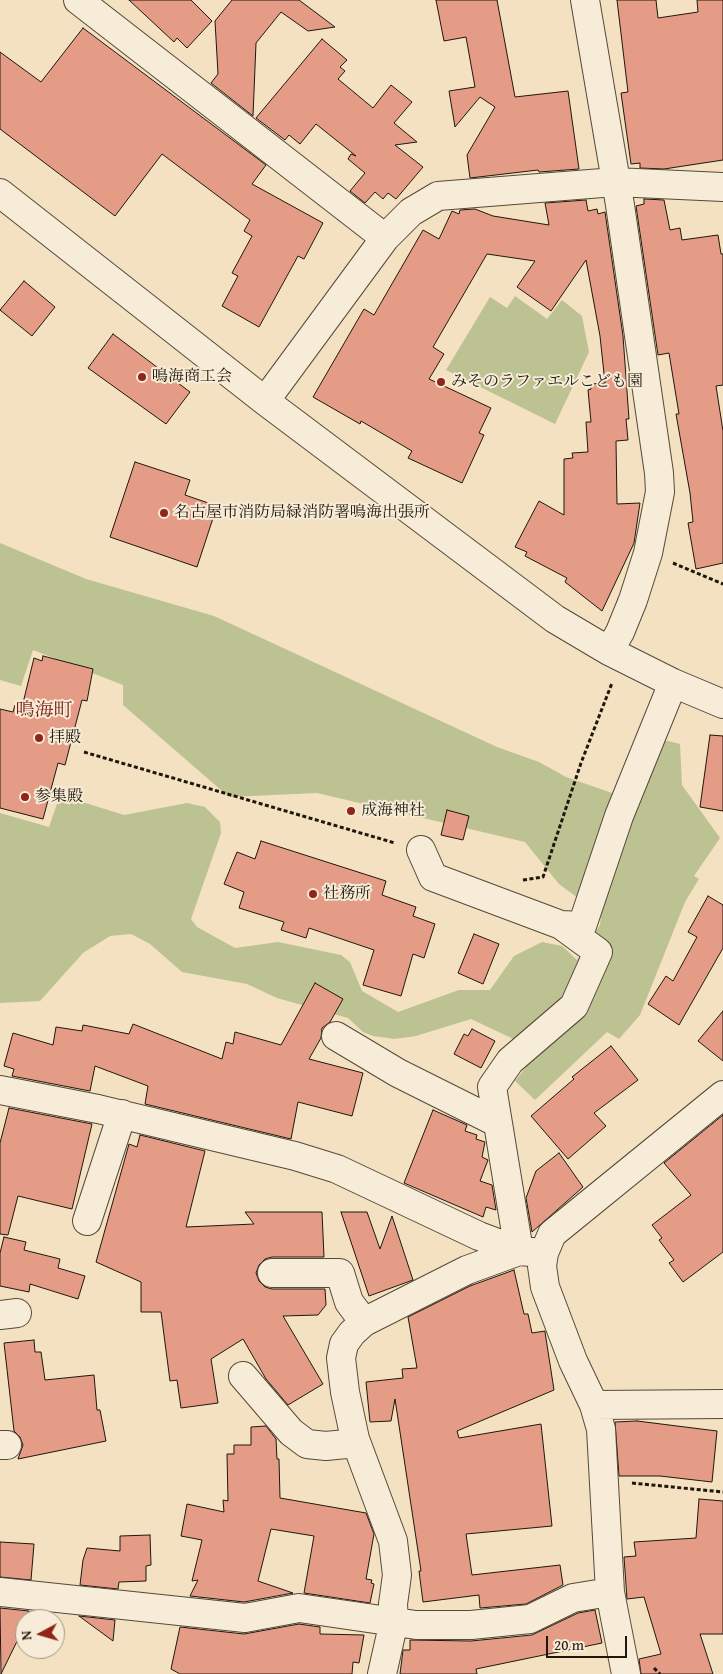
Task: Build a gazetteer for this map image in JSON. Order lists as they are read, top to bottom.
{
  "districts": ["鳴海町"],
  "places": [
    "鳴海商工会",
    "みそのラファエルこども園",
    "名古屋市消防局緑消防署鳴海出張所",
    "拝殿",
    "参集殿",
    "成海神社",
    "社務所"
  ],
  "scale_bar": "20 m",
  "north": "left"
}
